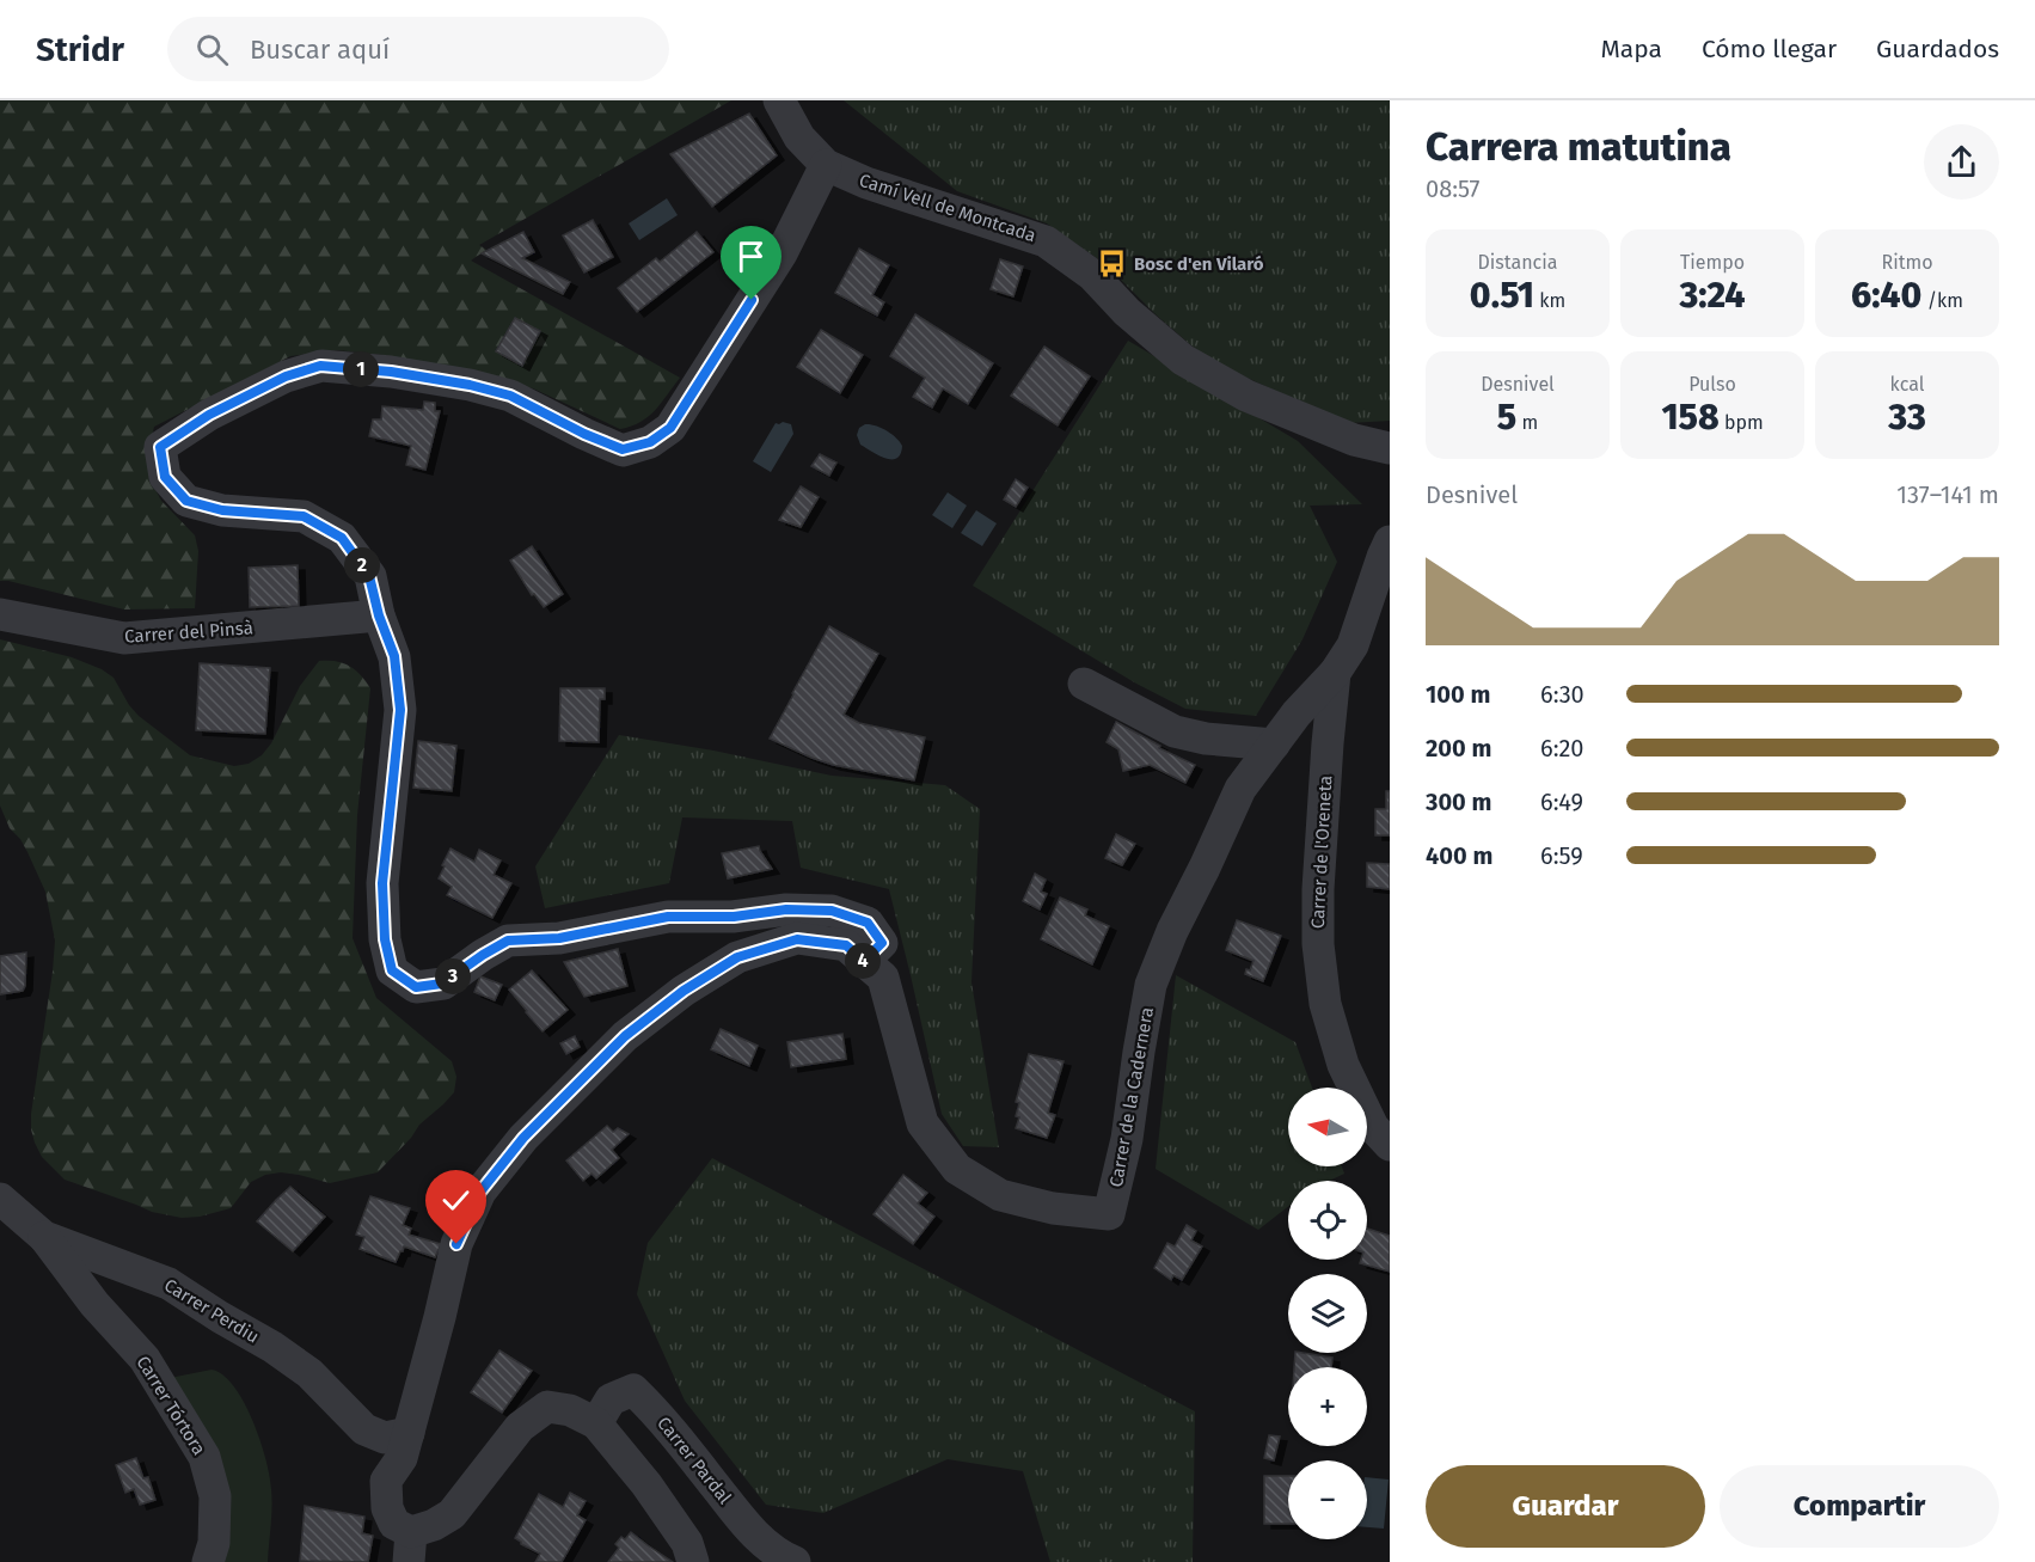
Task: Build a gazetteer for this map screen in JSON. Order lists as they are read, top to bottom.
{
  "streets": {
    "street": [
      "Camí Vell de Montcada",
      "Carrer del Pinsà",
      "Carrer de l'Oreneta",
      "Carrer de la Cadernera",
      "Carrer Perdiu",
      "Carrer Tórtora",
      "Carrer Pardal"
    ]
  },
  "crossings": [
    ["Carrer de l'Oreneta", "Carrer de la Cadernera"],
    ["Carrer de la Cadernera", "Carrer Perdiu"],
    ["Carrer de la Cadernera", "Carrer Pardal"],
    ["Carrer Perdiu", "Carrer Tórtora"]
  ],
  "places": {
    "bus stop": ["Bosc d'en Vilaró"]
  },
  "north": "left",
  "page": {
    "header": "Stridr",
    "search": "Buscar aquí",
    "nav": ["Mapa", "Cómo llegar", "Guardados"],
    "heading": ["Carrera matutina", "08:57"],
    "stats": [
      ["Distancia", "0.51 km"],
      ["Tiempo", "3:24"],
      ["Ritmo", "6:40 /km"],
      ["Desnivel", "5 m"],
      ["Pulso", "158 bpm"],
      ["kcal", "33"]
    ],
    "pins": [
      "1",
      "2",
      "4",
      "3"
    ],
    "chart": ["Desnivel", "137–141 m"],
    "list": [
      {
        "name": "100 m",
        "note": "6:30"
      },
      {
        "name": "200 m",
        "note": "6:20"
      },
      {
        "name": "300 m",
        "note": "6:49"
      },
      {
        "name": "400 m",
        "note": "6:59"
      }
    ],
    "map_buttons": ["+", "−"],
    "buttons": ["Guardar", "Compartir"]
  }
}
